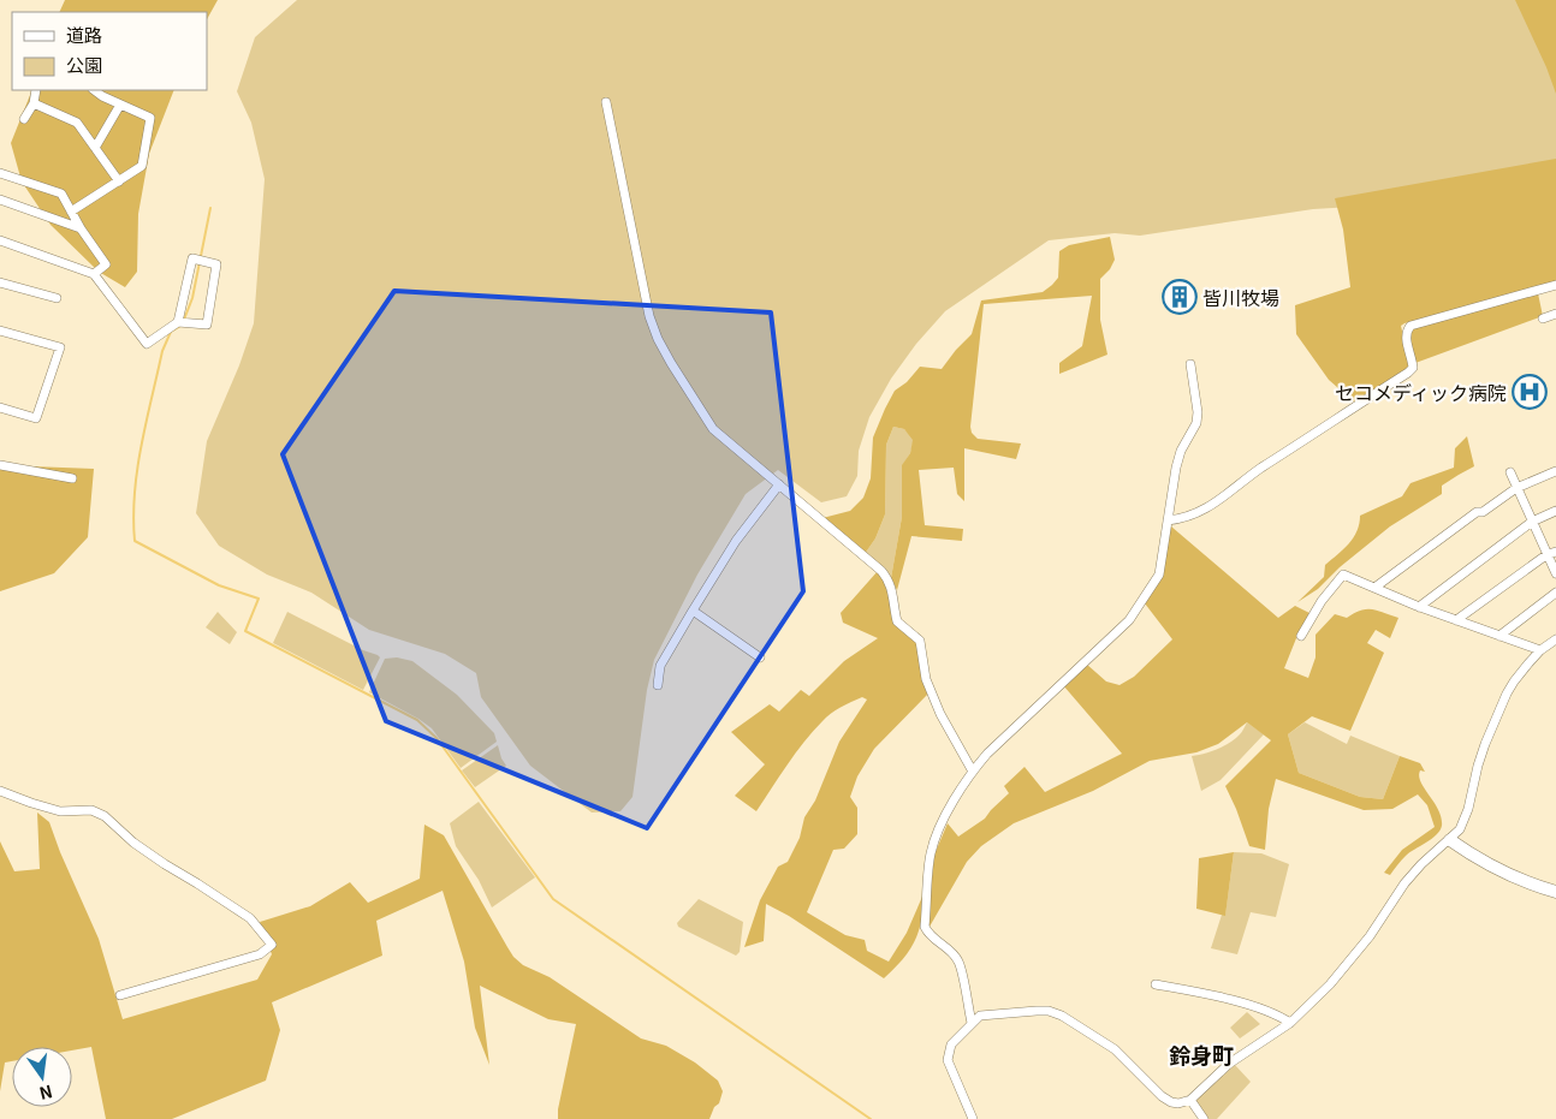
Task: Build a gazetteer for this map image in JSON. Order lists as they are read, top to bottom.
{
  "districts": ["鈴身町"],
  "places": {
    "building": ["皆川牧場"],
    "hospital": ["セコメディック病院"]
  },
  "legend": ["道路", "公園"],
  "north": "bottom"
}
